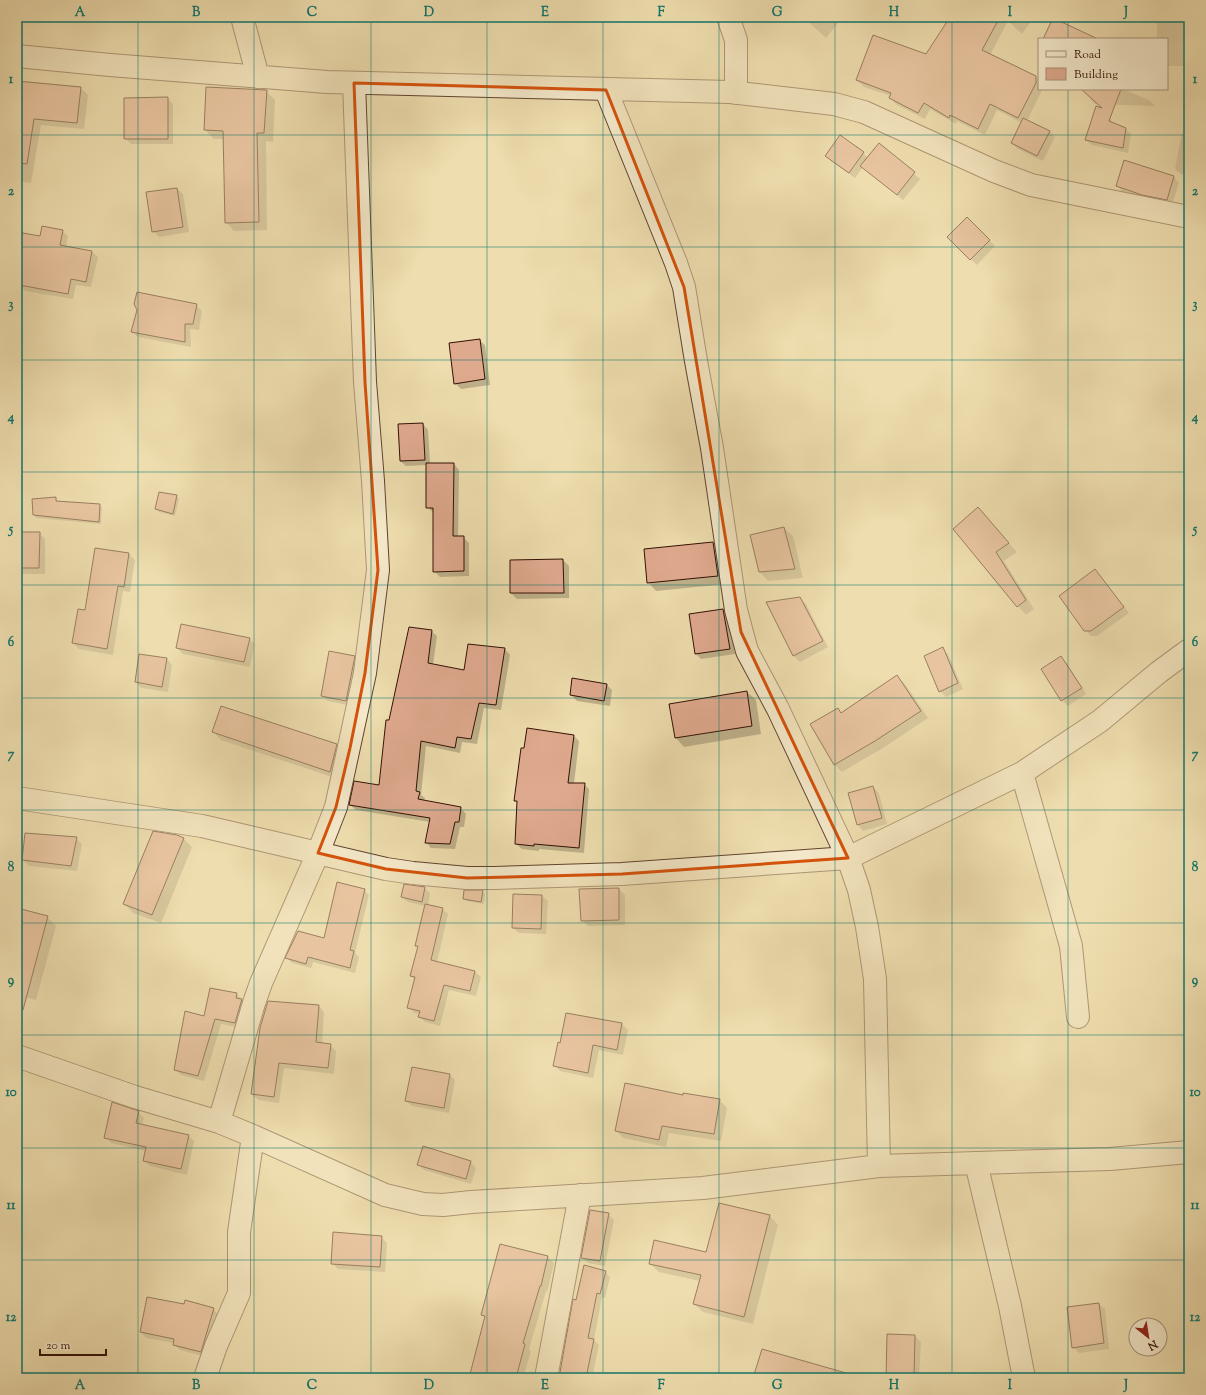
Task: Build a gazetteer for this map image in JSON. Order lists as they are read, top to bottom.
{
  "legend": ["Road", "Building"],
  "scale_bar": "20 m",
  "north": "bottom right",
  "grid": {
    "columns": [
      "A",
      "B",
      "C",
      "D",
      "E",
      "F",
      "G",
      "H",
      "I",
      "J"
    ],
    "rows": [
      "1",
      "2",
      "3",
      "4",
      "5",
      "6",
      "7",
      "8",
      "9",
      "10",
      "11",
      "12"
    ]
  }
}
